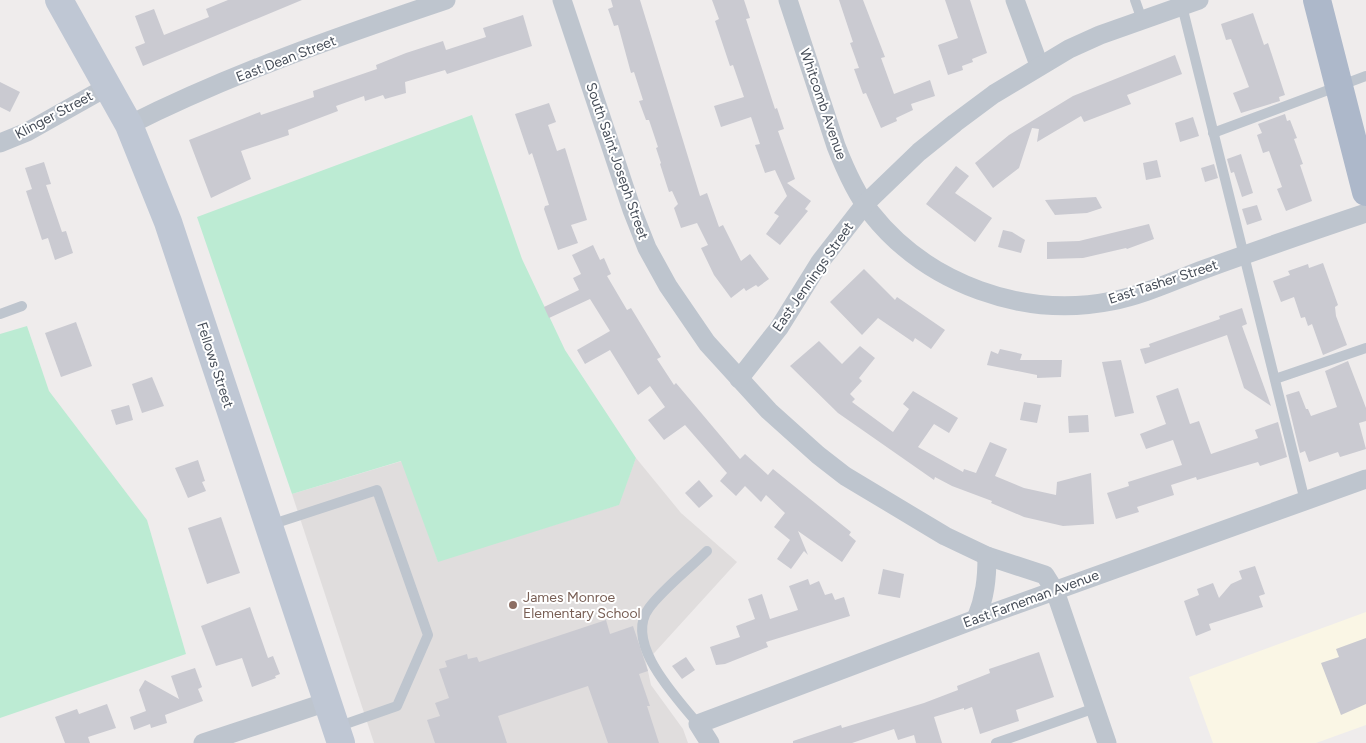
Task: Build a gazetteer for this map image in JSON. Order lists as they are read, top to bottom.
{
  "streets": {
    "street": [
      "East Dean Street",
      "Whitcomb Avenue",
      "Klinger Street",
      "South Saint Joseph Street",
      "East Jennings Street",
      "East Tasher Street",
      "Fellows Street",
      "East Farneman Avenue"
    ]
  },
  "crossings": [
    ["East Dean Street", "Fellows Street"],
    ["Whitcomb Avenue", "East Jennings Street"],
    ["Whitcomb Avenue", "East Tasher Street"],
    ["Klinger Street", "Fellows Street"],
    ["South Saint Joseph Street", "East Jennings Street"],
    ["South Saint Joseph Street", "East Farneman Avenue"],
    ["East Jennings Street", "East Tasher Street"]
  ],
  "places": ["James Monroe Elementary School"]
}
